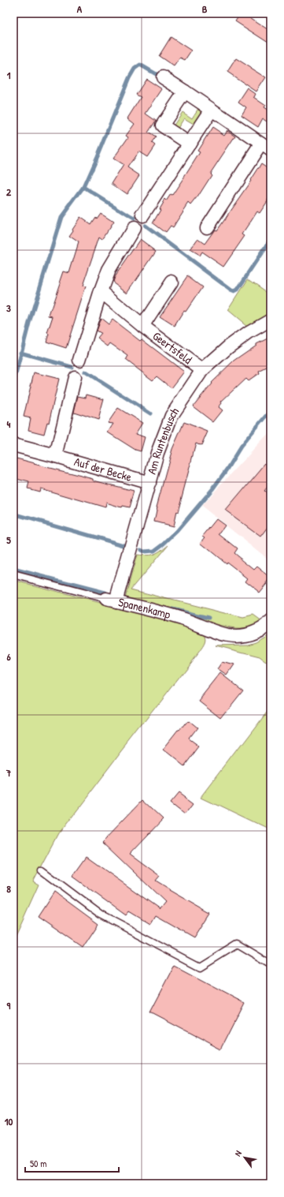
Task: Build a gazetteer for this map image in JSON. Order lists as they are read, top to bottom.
{
  "streets": {
    "street": [
      "Geertsfeld",
      "Am Runtenbusch",
      "Auf der Becke",
      "Spanenkamp"
    ]
  },
  "crossings": [
    ["Geertsfeld", "Am Runtenbusch"],
    ["Am Runtenbusch", "Auf der Becke"],
    ["Am Runtenbusch", "Spanenkamp"]
  ],
  "scale_bar": "50 m",
  "north": "top left",
  "grid": {
    "columns": ["A", "B"],
    "rows": [
      "1",
      "2",
      "3",
      "4",
      "5",
      "6",
      "7",
      "8",
      "9",
      "10"
    ]
  }
}
